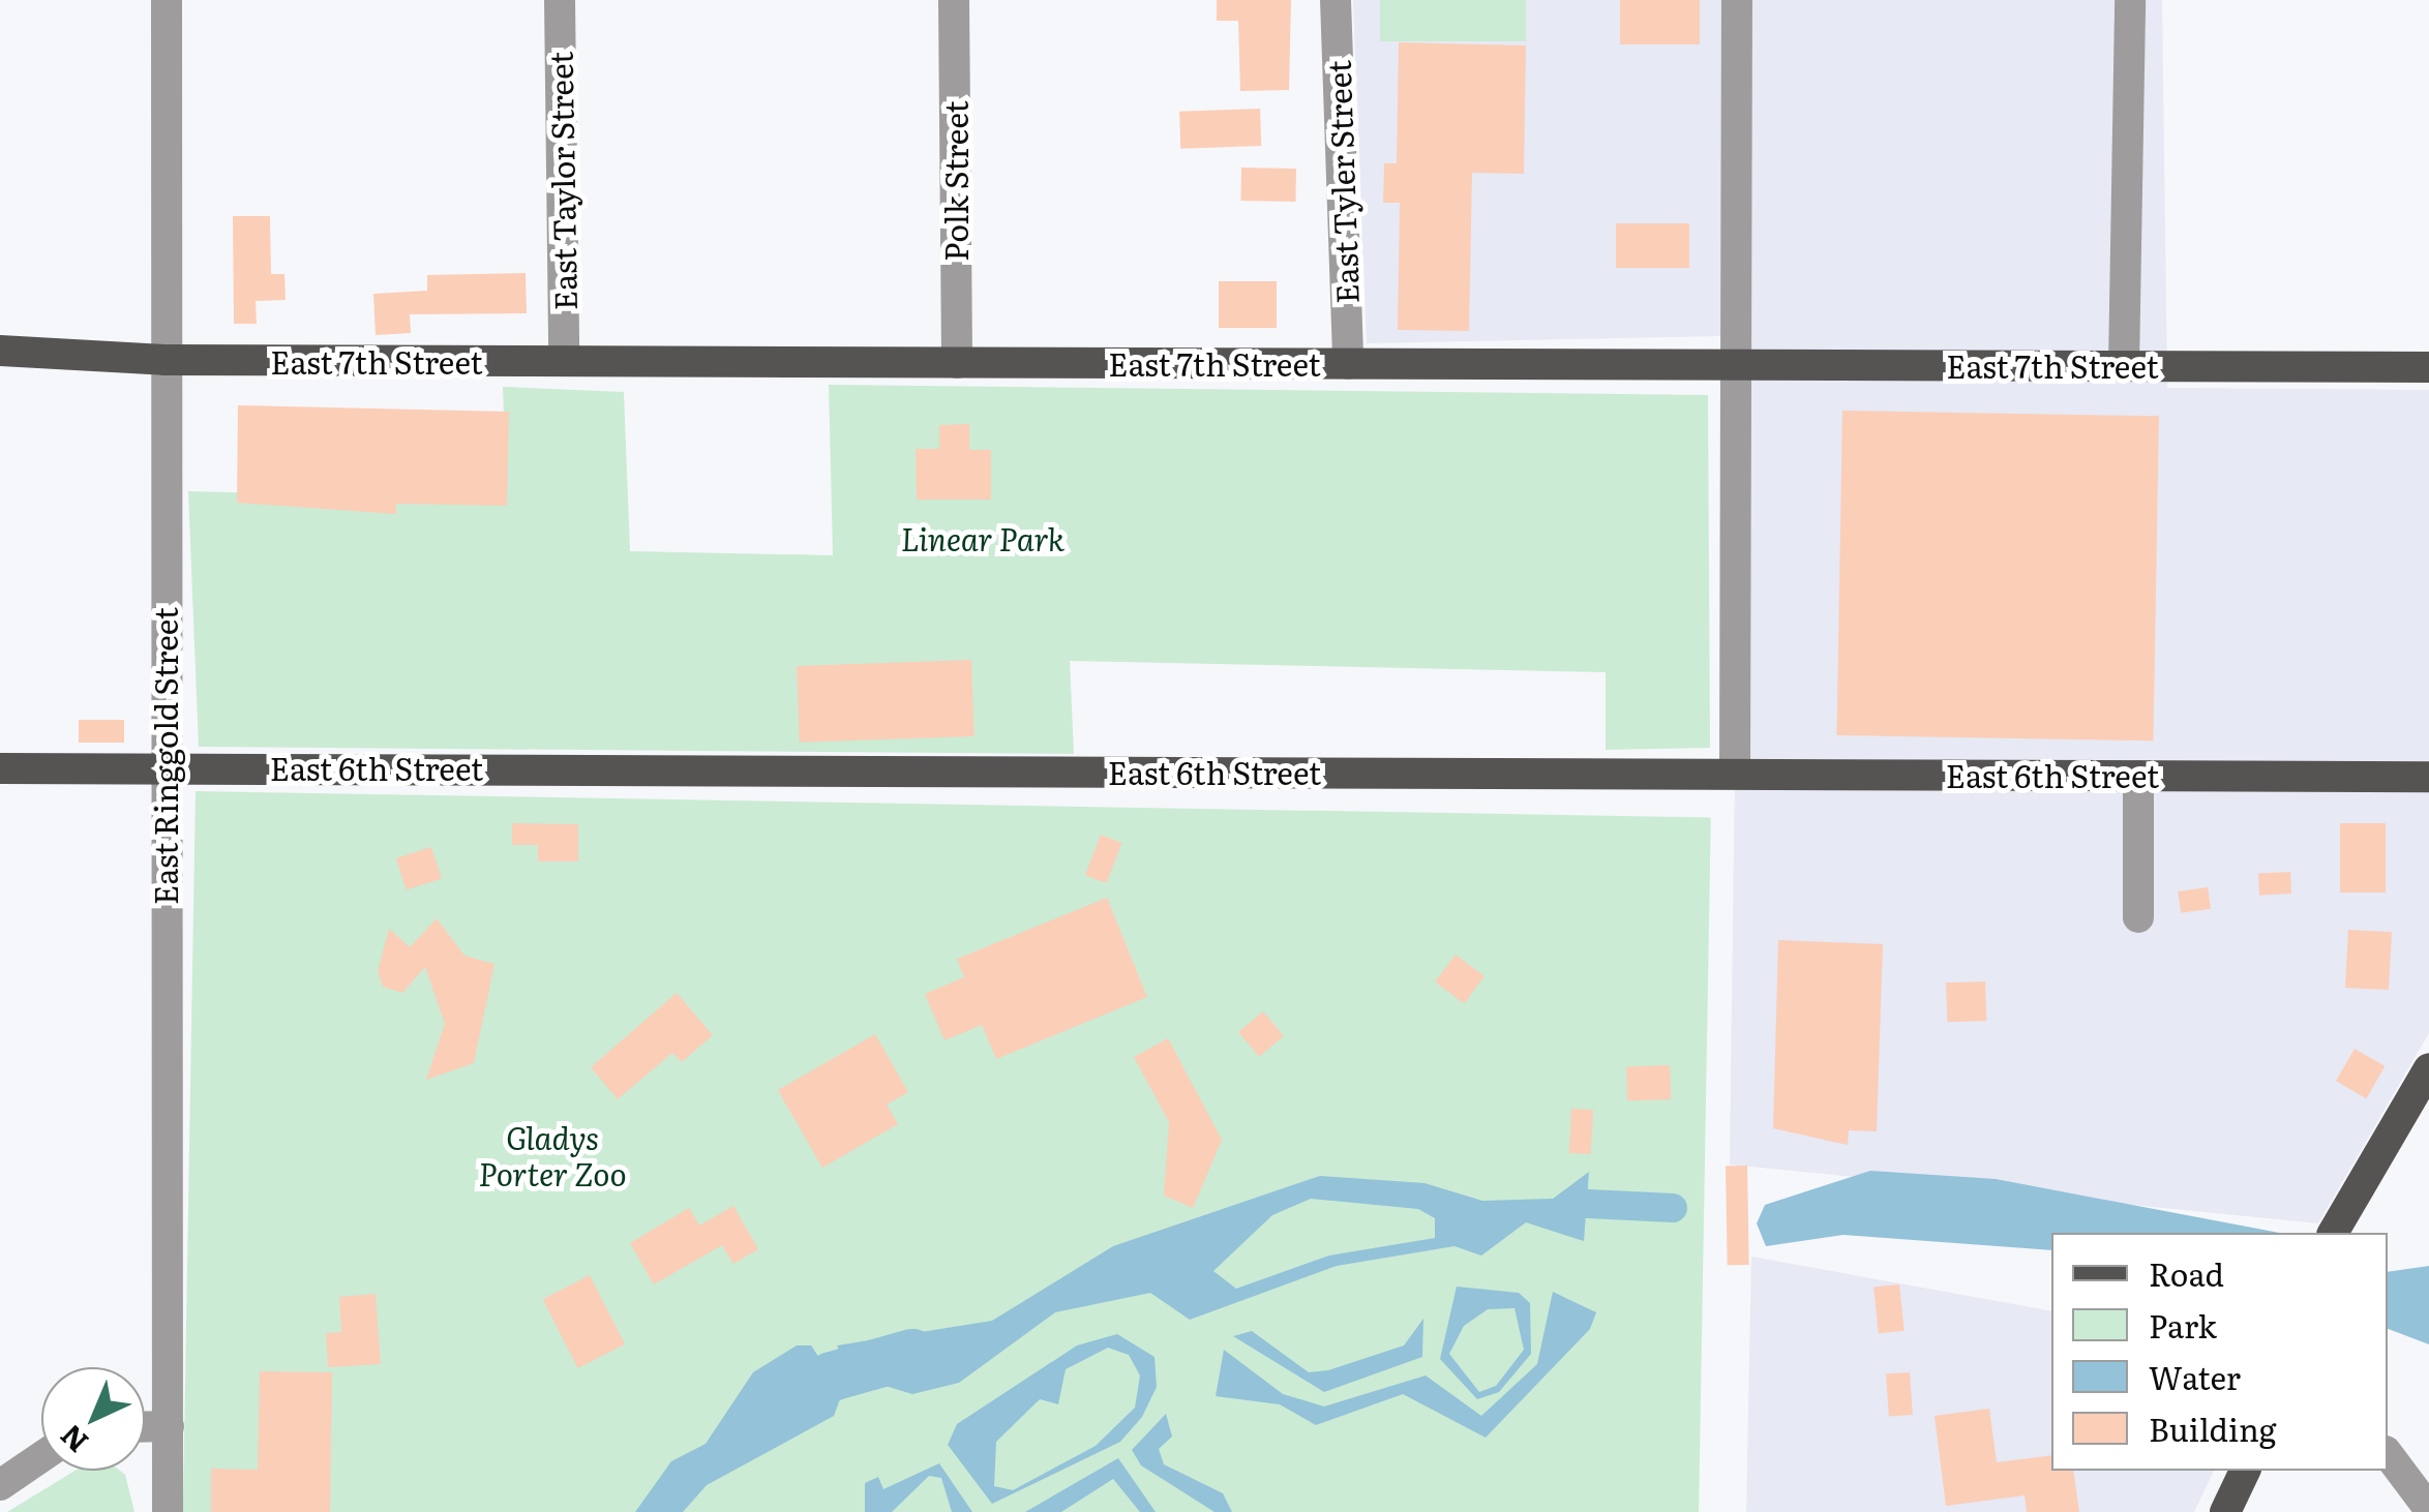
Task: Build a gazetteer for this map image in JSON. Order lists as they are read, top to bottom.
{
  "streets": {
    "main road": ["East 7th Street", "East 6th Street"],
    "street": [
      "East Taylor Street",
      "Polk Street",
      "East Tyler Street",
      "East Ringgold Street"
    ]
  },
  "crossings": [
    ["East Taylor Street", "East 7th Street"],
    ["Polk Street", "East 7th Street"],
    ["East Tyler Street", "East 7th Street"],
    ["East 7th Street", "East Ringgold Street"],
    ["East Ringgold Street", "East 6th Street"]
  ],
  "parks": ["Linear Park", "Gladys Porter Zoo"],
  "legend": [
    "Road",
    "Park",
    "Water",
    "Building"
  ],
  "north": "bottom left"
}
